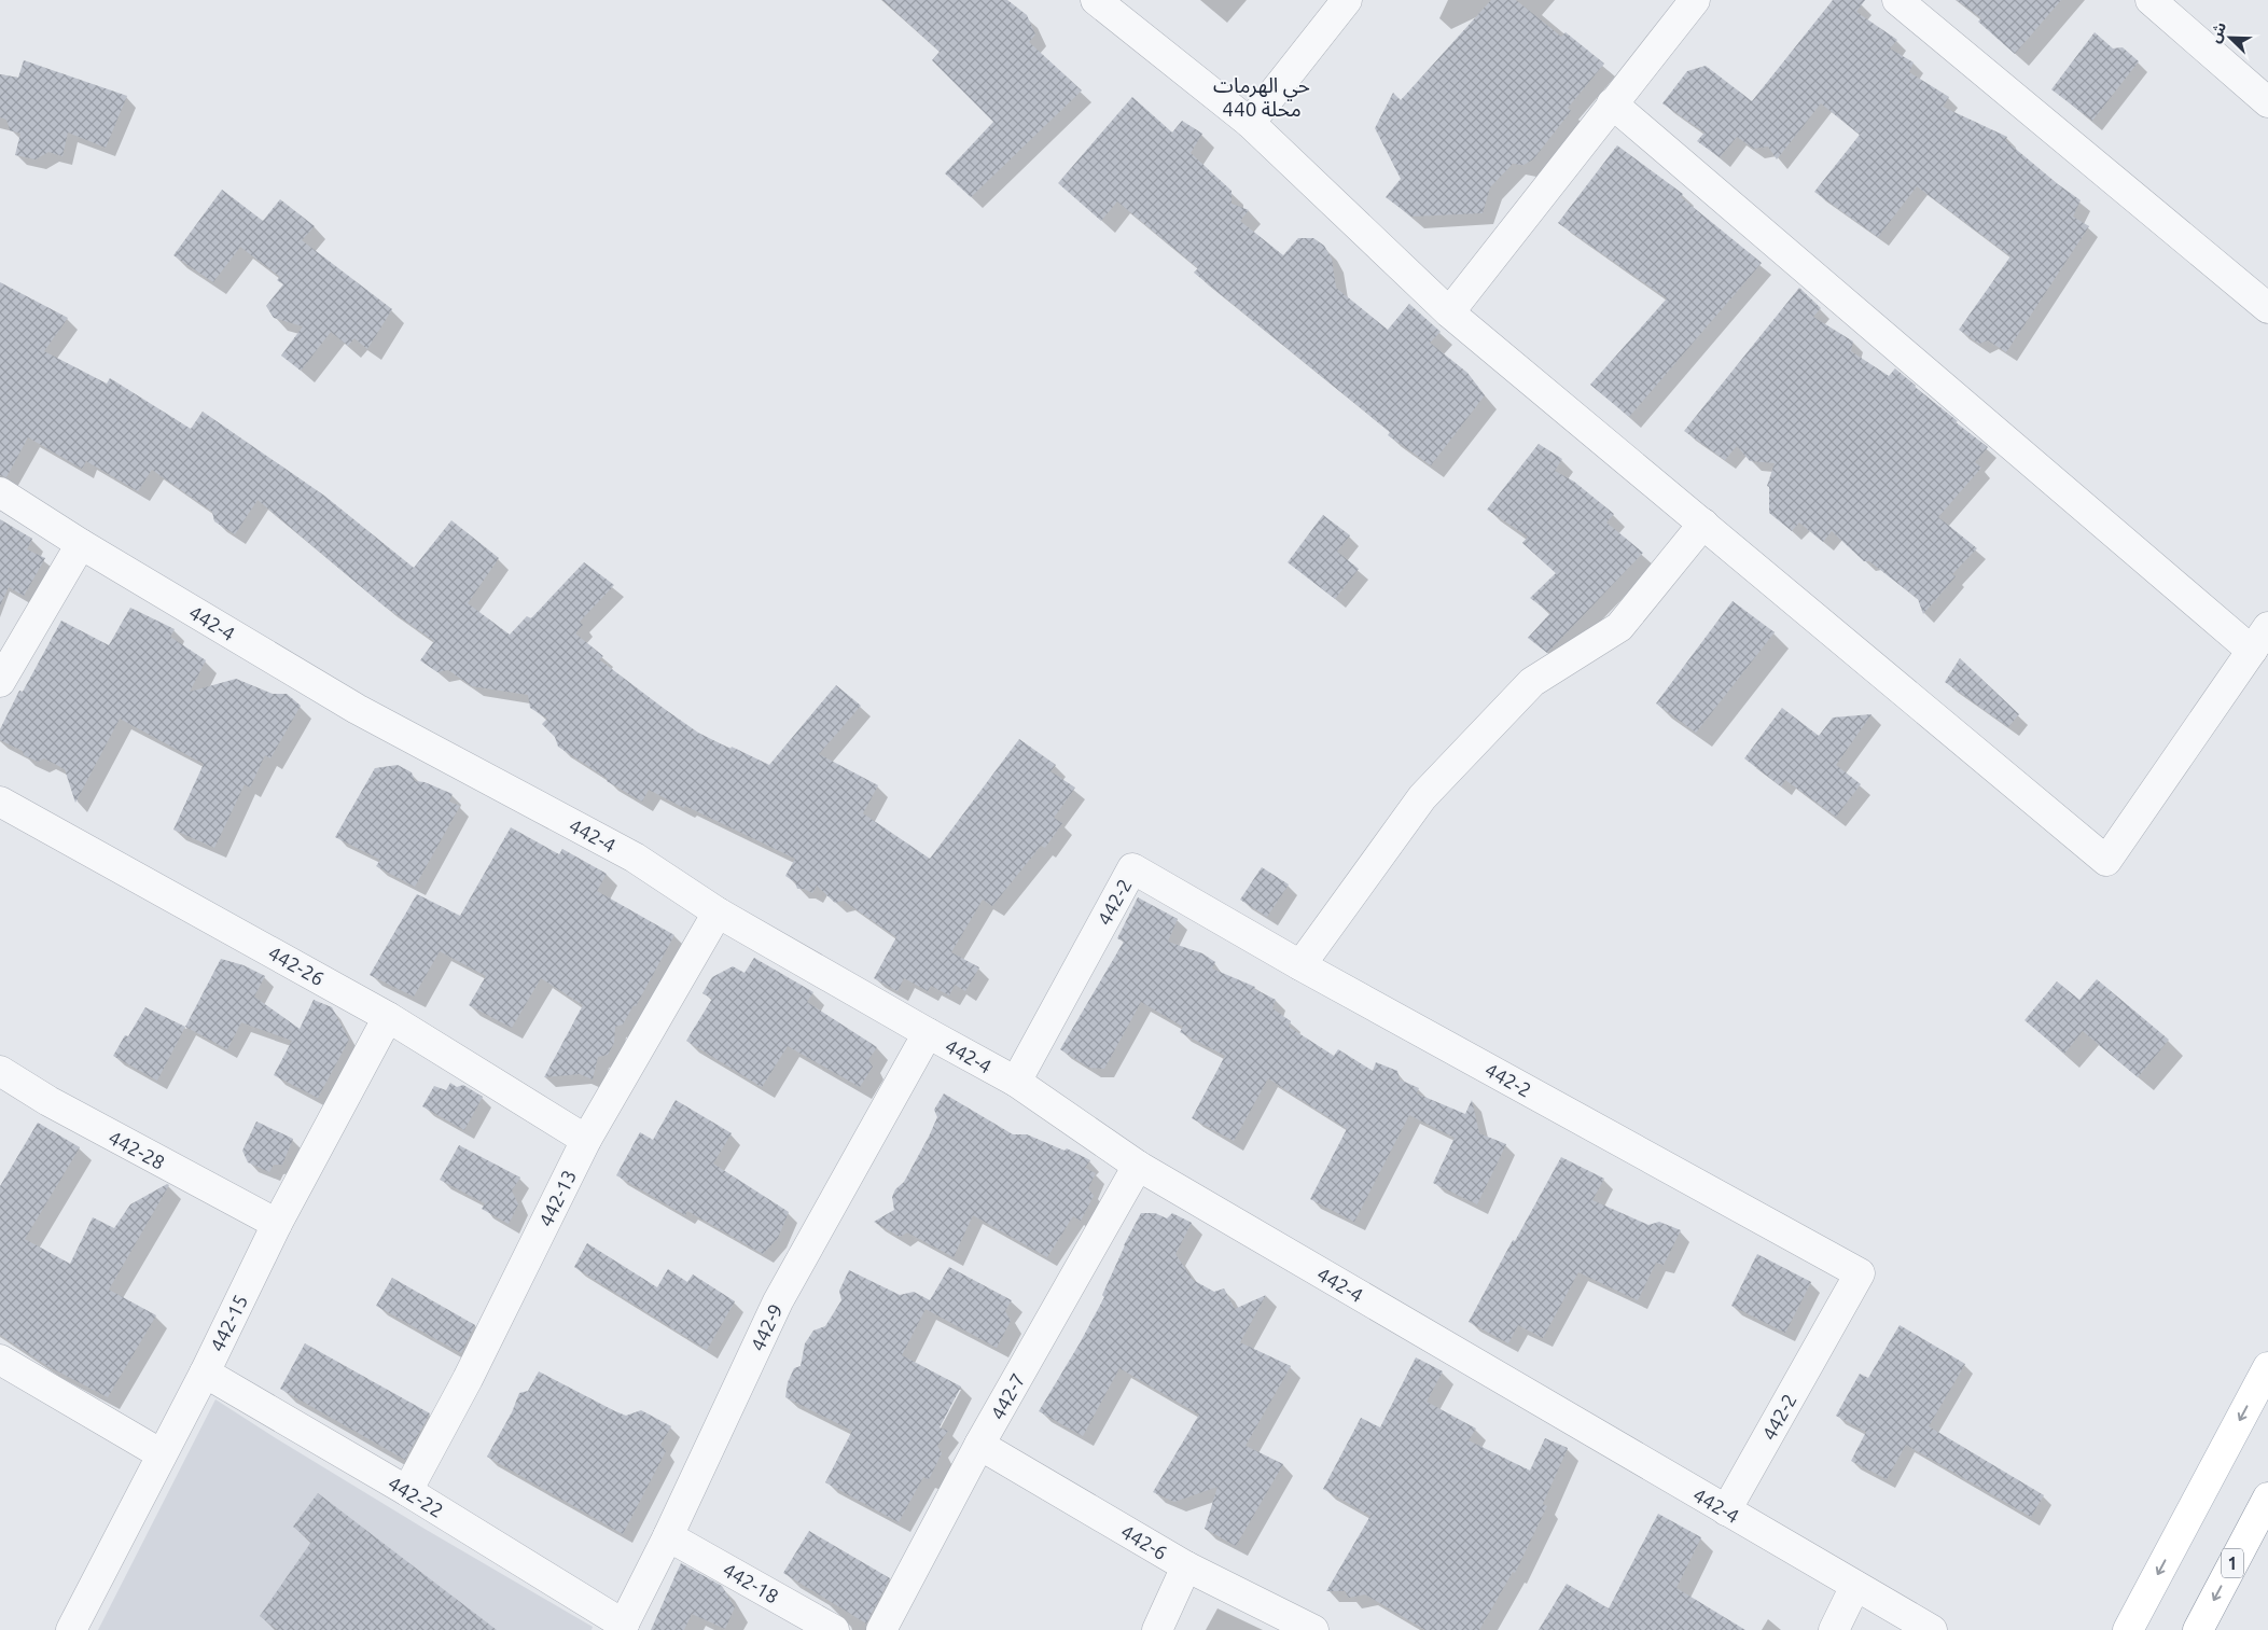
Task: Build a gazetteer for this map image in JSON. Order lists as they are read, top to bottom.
{
  "streets": {
    "main road": ["1"],
    "street": [
      "442-4",
      "442-2",
      "442-26",
      "442-28",
      "442-13",
      "442-15",
      "442-9",
      "442-7",
      "442-22",
      "442-6",
      "442-18"
    ]
  },
  "crossings": [
    ["442-4", "442-2"],
    ["442-4", "442-13"],
    ["442-4", "442-9"],
    ["442-4", "442-7"],
    ["442-26", "442-13"],
    ["442-26", "442-15"],
    ["442-28", "442-15"],
    ["442-13", "442-22"],
    ["442-15", "442-22"],
    ["442-9", "442-22"],
    ["442-9", "442-18"],
    ["442-7", "442-6"]
  ],
  "districts": ["حي الهرمات محلة 440"],
  "north": "top left"
}
